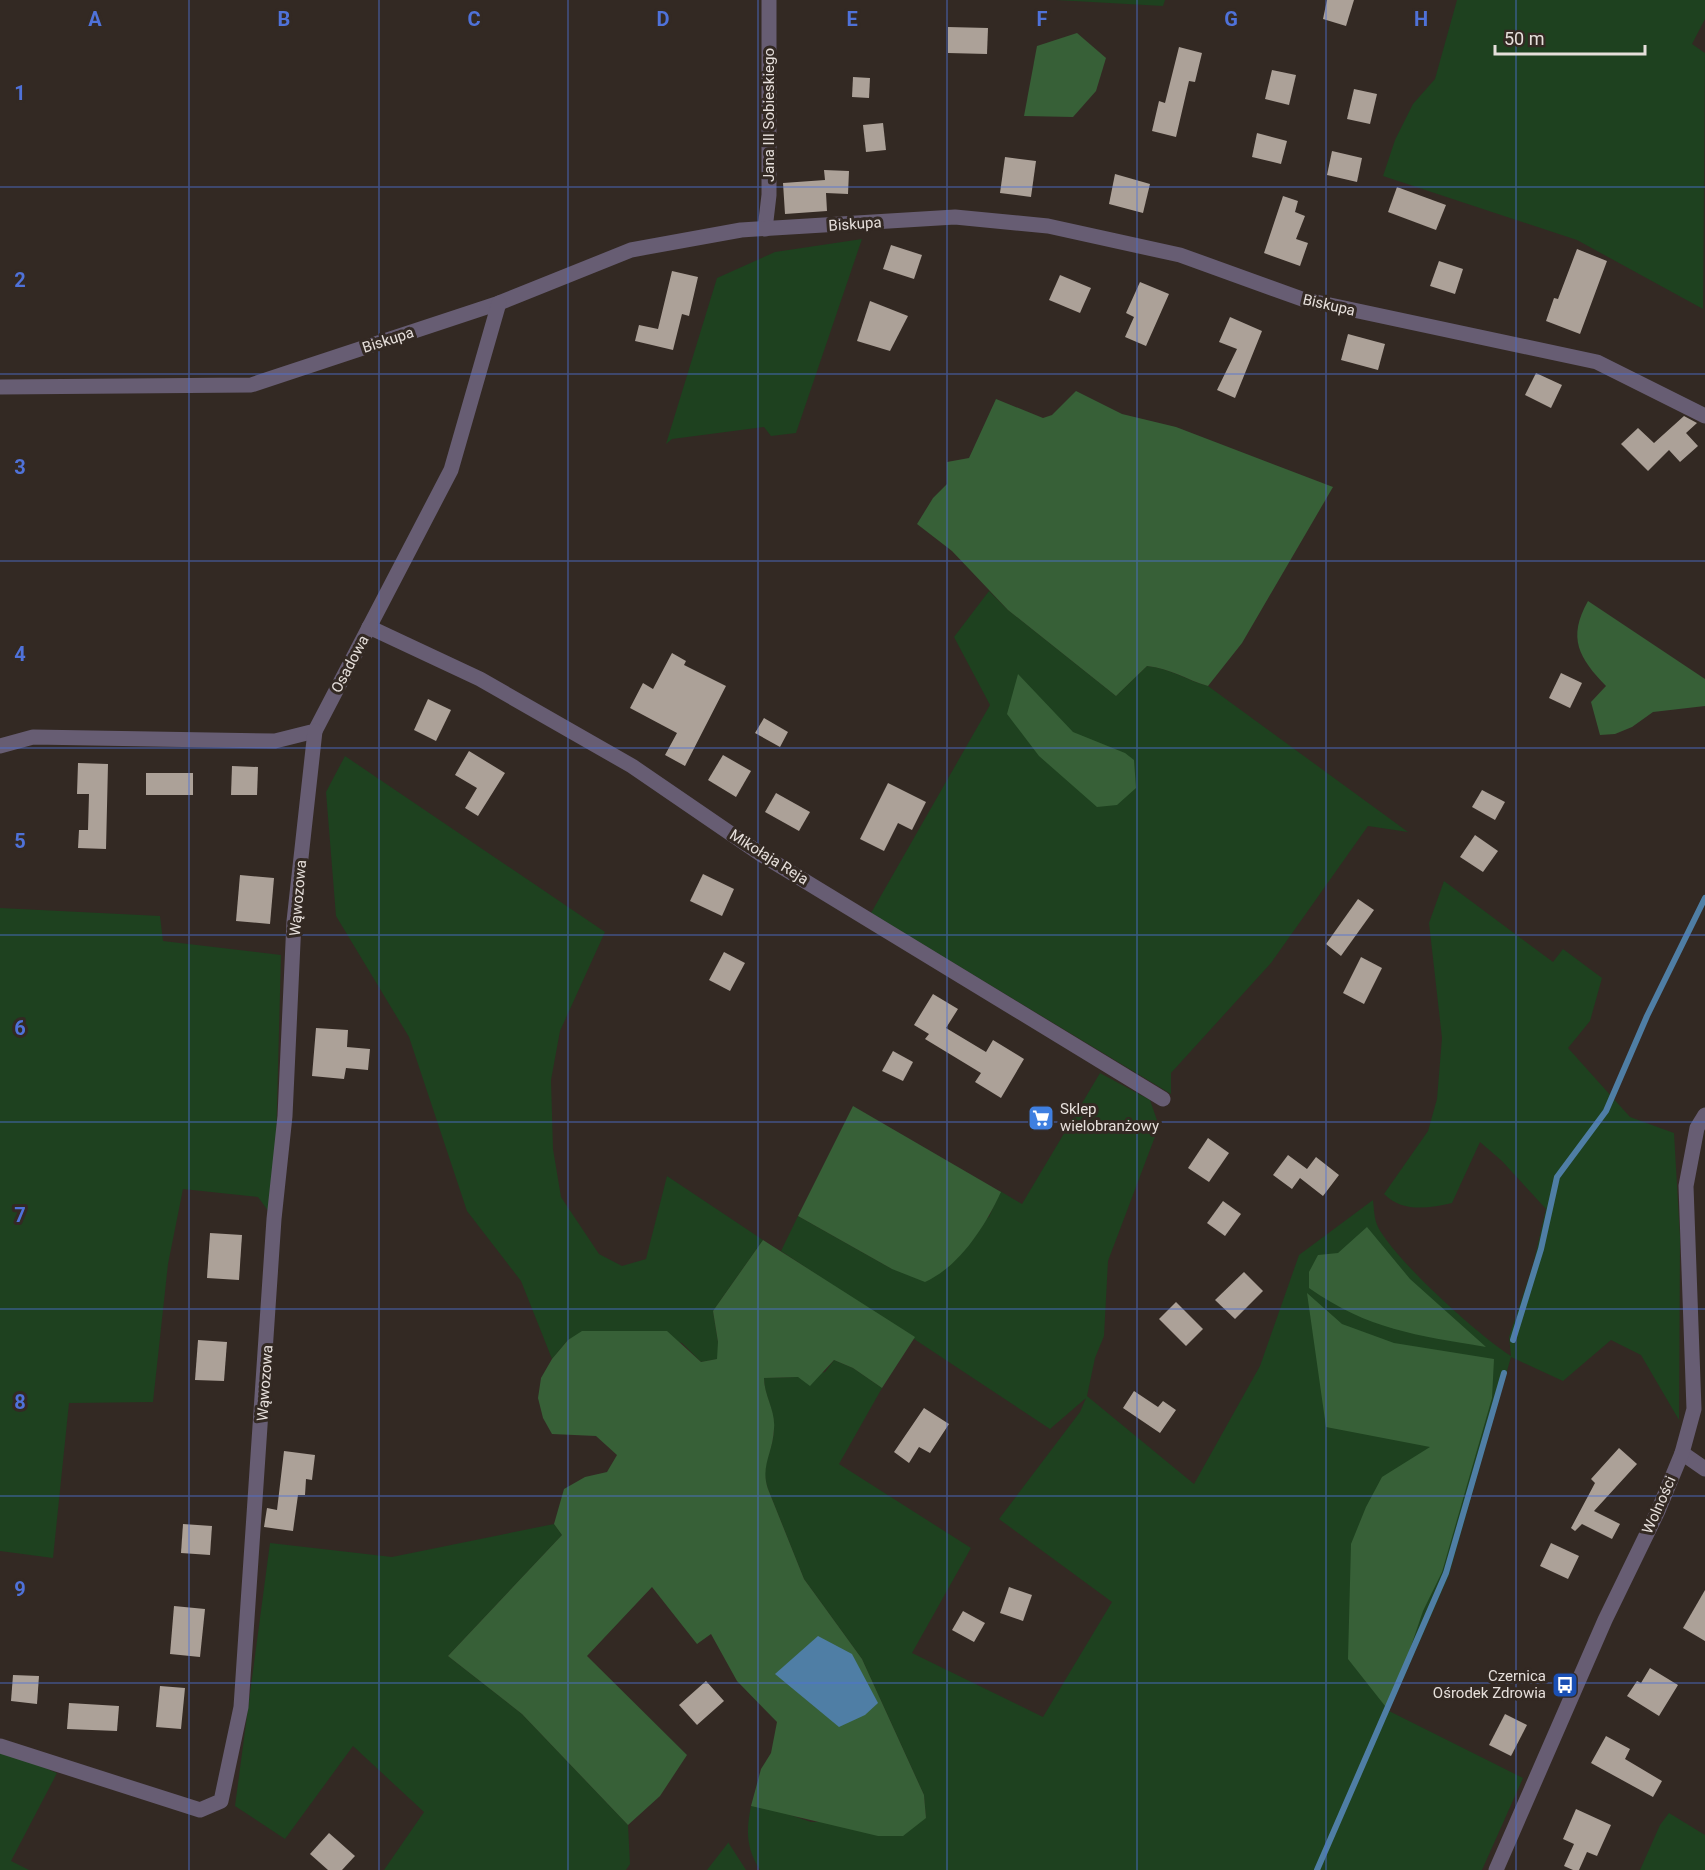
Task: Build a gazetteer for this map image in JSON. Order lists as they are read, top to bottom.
{
  "streets": {
    "street": [
      "Jana III Sobieskiego",
      "Biskupa",
      "Osadowa",
      "Mikołaja Reja",
      "Wąwozowa",
      "Wolności"
    ]
  },
  "crossings": [
    ["Jana III Sobieskiego", "Biskupa"],
    ["Biskupa", "Osadowa"],
    ["Osadowa", "Mikołaja Reja"],
    ["Osadowa", "Wąwozowa"]
  ],
  "places": {
    "supermarket": ["Sklep wielobranżowy"],
    "bus stop": ["Czernica Ośrodek Zdrowia"]
  },
  "scale_bar": "50 m",
  "grid": {
    "columns": [
      "A",
      "B",
      "C",
      "D",
      "E",
      "F",
      "G",
      "H"
    ],
    "rows": [
      "1",
      "2",
      "3",
      "4",
      "5",
      "6",
      "7",
      "8",
      "9"
    ]
  }
}
